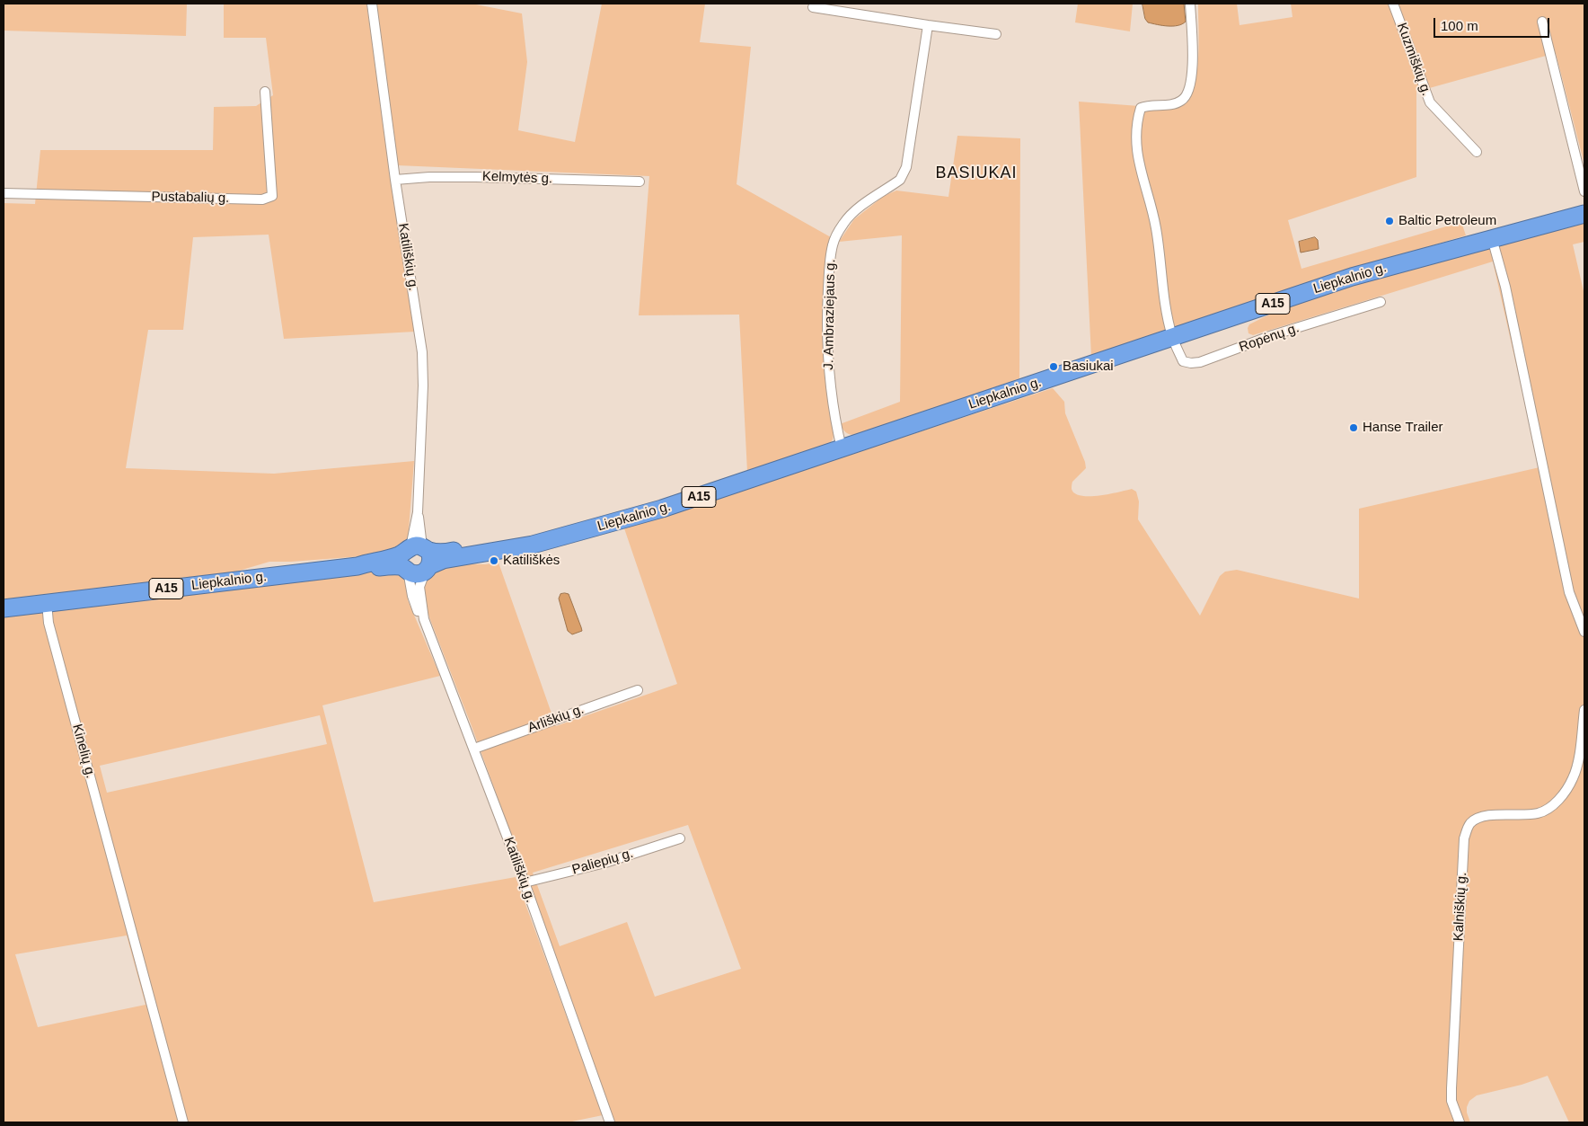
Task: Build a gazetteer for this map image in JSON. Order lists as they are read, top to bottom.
{
  "streets": {
    "highway": ["Liepkalnio g.", "A15"],
    "street": [
      "Kuzmiškių g.",
      "Kelmytės g.",
      "Pustabalių g.",
      "Katiliškių g.",
      "J. Ambraziejaus g.",
      "Ropėnų g.",
      "Arliškių g.",
      "Kinelių g.",
      "Paliepių g.",
      "Kalniškių g."
    ]
  },
  "crossings": [
    ["Kelmytės g.", "Katiliškių g."],
    ["Katiliškių g.", "Liepkalnio g."],
    ["Katiliškių g.", "Arliškių g."],
    ["Katiliškių g.", "Paliepių g."],
    ["Liepkalnio g.", "A15"],
    ["Liepkalnio g.", "J. Ambraziejaus g."],
    ["Liepkalnio g.", "Ropėnų g."],
    ["Liepkalnio g.", "Kinelių g."],
    ["A15", "Kinelių g."]
  ],
  "districts": ["BASIUKAI"],
  "places": [
    "Baltic Petroleum",
    "Basiukai",
    "Hanse Trailer",
    "Katiliškės"
  ],
  "scale_bar": "100 m"
}
